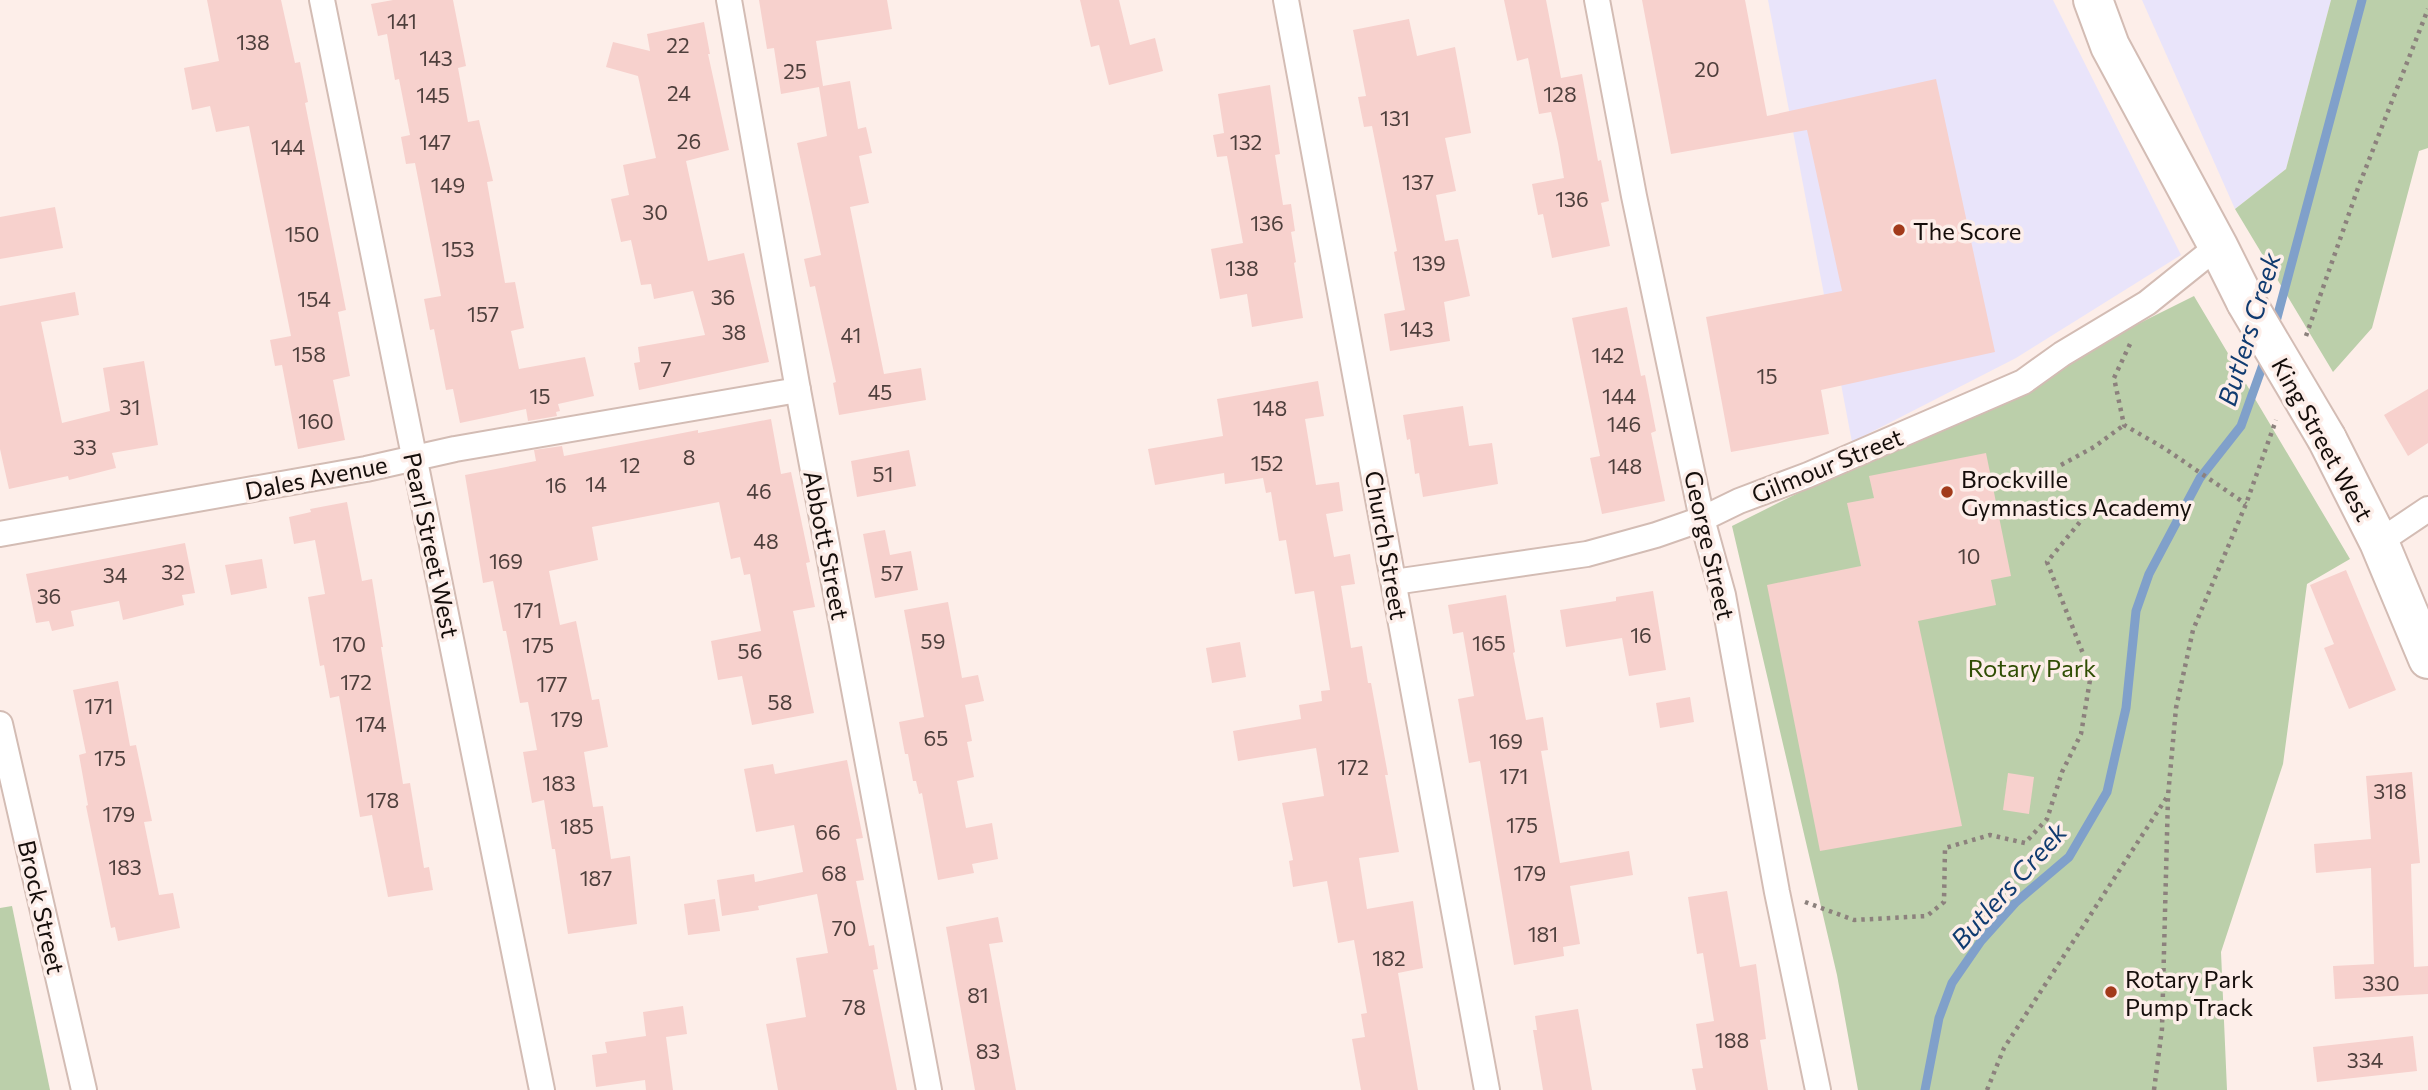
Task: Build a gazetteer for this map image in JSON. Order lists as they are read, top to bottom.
{
  "streets": {
    "main road": ["King Street West"],
    "street": [
      "Gilmour Street",
      "Dales Avenue",
      "Pearl Street West",
      "Abbott Street",
      "Church Street",
      "George Street",
      "Brock Street"
    ]
  },
  "crossings": [
    ["King Street West", "Gilmour Street"],
    ["Gilmour Street", "Church Street"],
    ["Gilmour Street", "George Street"],
    ["Dales Avenue", "Pearl Street West"],
    ["Dales Avenue", "Abbott Street"]
  ],
  "water": ["Butlers Creek"],
  "parks": ["Rotary Park"],
  "places": ["The Score", "Brockville Gymnastics Academy", "Rotary Park Pump Track"],
  "house_numbers": [
    "141",
    "138",
    "22",
    "143",
    "20",
    "25",
    "24",
    "128",
    "145",
    "131",
    "26",
    "147",
    "132",
    "144",
    "137",
    "149",
    "136",
    "30",
    "136",
    "150",
    "153",
    "139",
    "138",
    "36",
    "154",
    "157",
    "143",
    "38",
    "41",
    "158",
    "142",
    "7",
    "15",
    "45",
    "15",
    "144",
    "31",
    "148",
    "160",
    "146",
    "33",
    "8",
    "152",
    "12",
    "148",
    "51",
    "14",
    "16",
    "46",
    "48",
    "10",
    "169",
    "32",
    "57",
    "34",
    "36",
    "171",
    "16",
    "59",
    "165",
    "170",
    "175",
    "56",
    "172",
    "177",
    "58",
    "171",
    "179",
    "174",
    "65",
    "169",
    "175",
    "172",
    "171",
    "183",
    "318",
    "178",
    "179",
    "175",
    "185",
    "66",
    "183",
    "68",
    "179",
    "187",
    "70",
    "181",
    "182",
    "330",
    "81",
    "78",
    "188",
    "83",
    "334"
  ]
}
